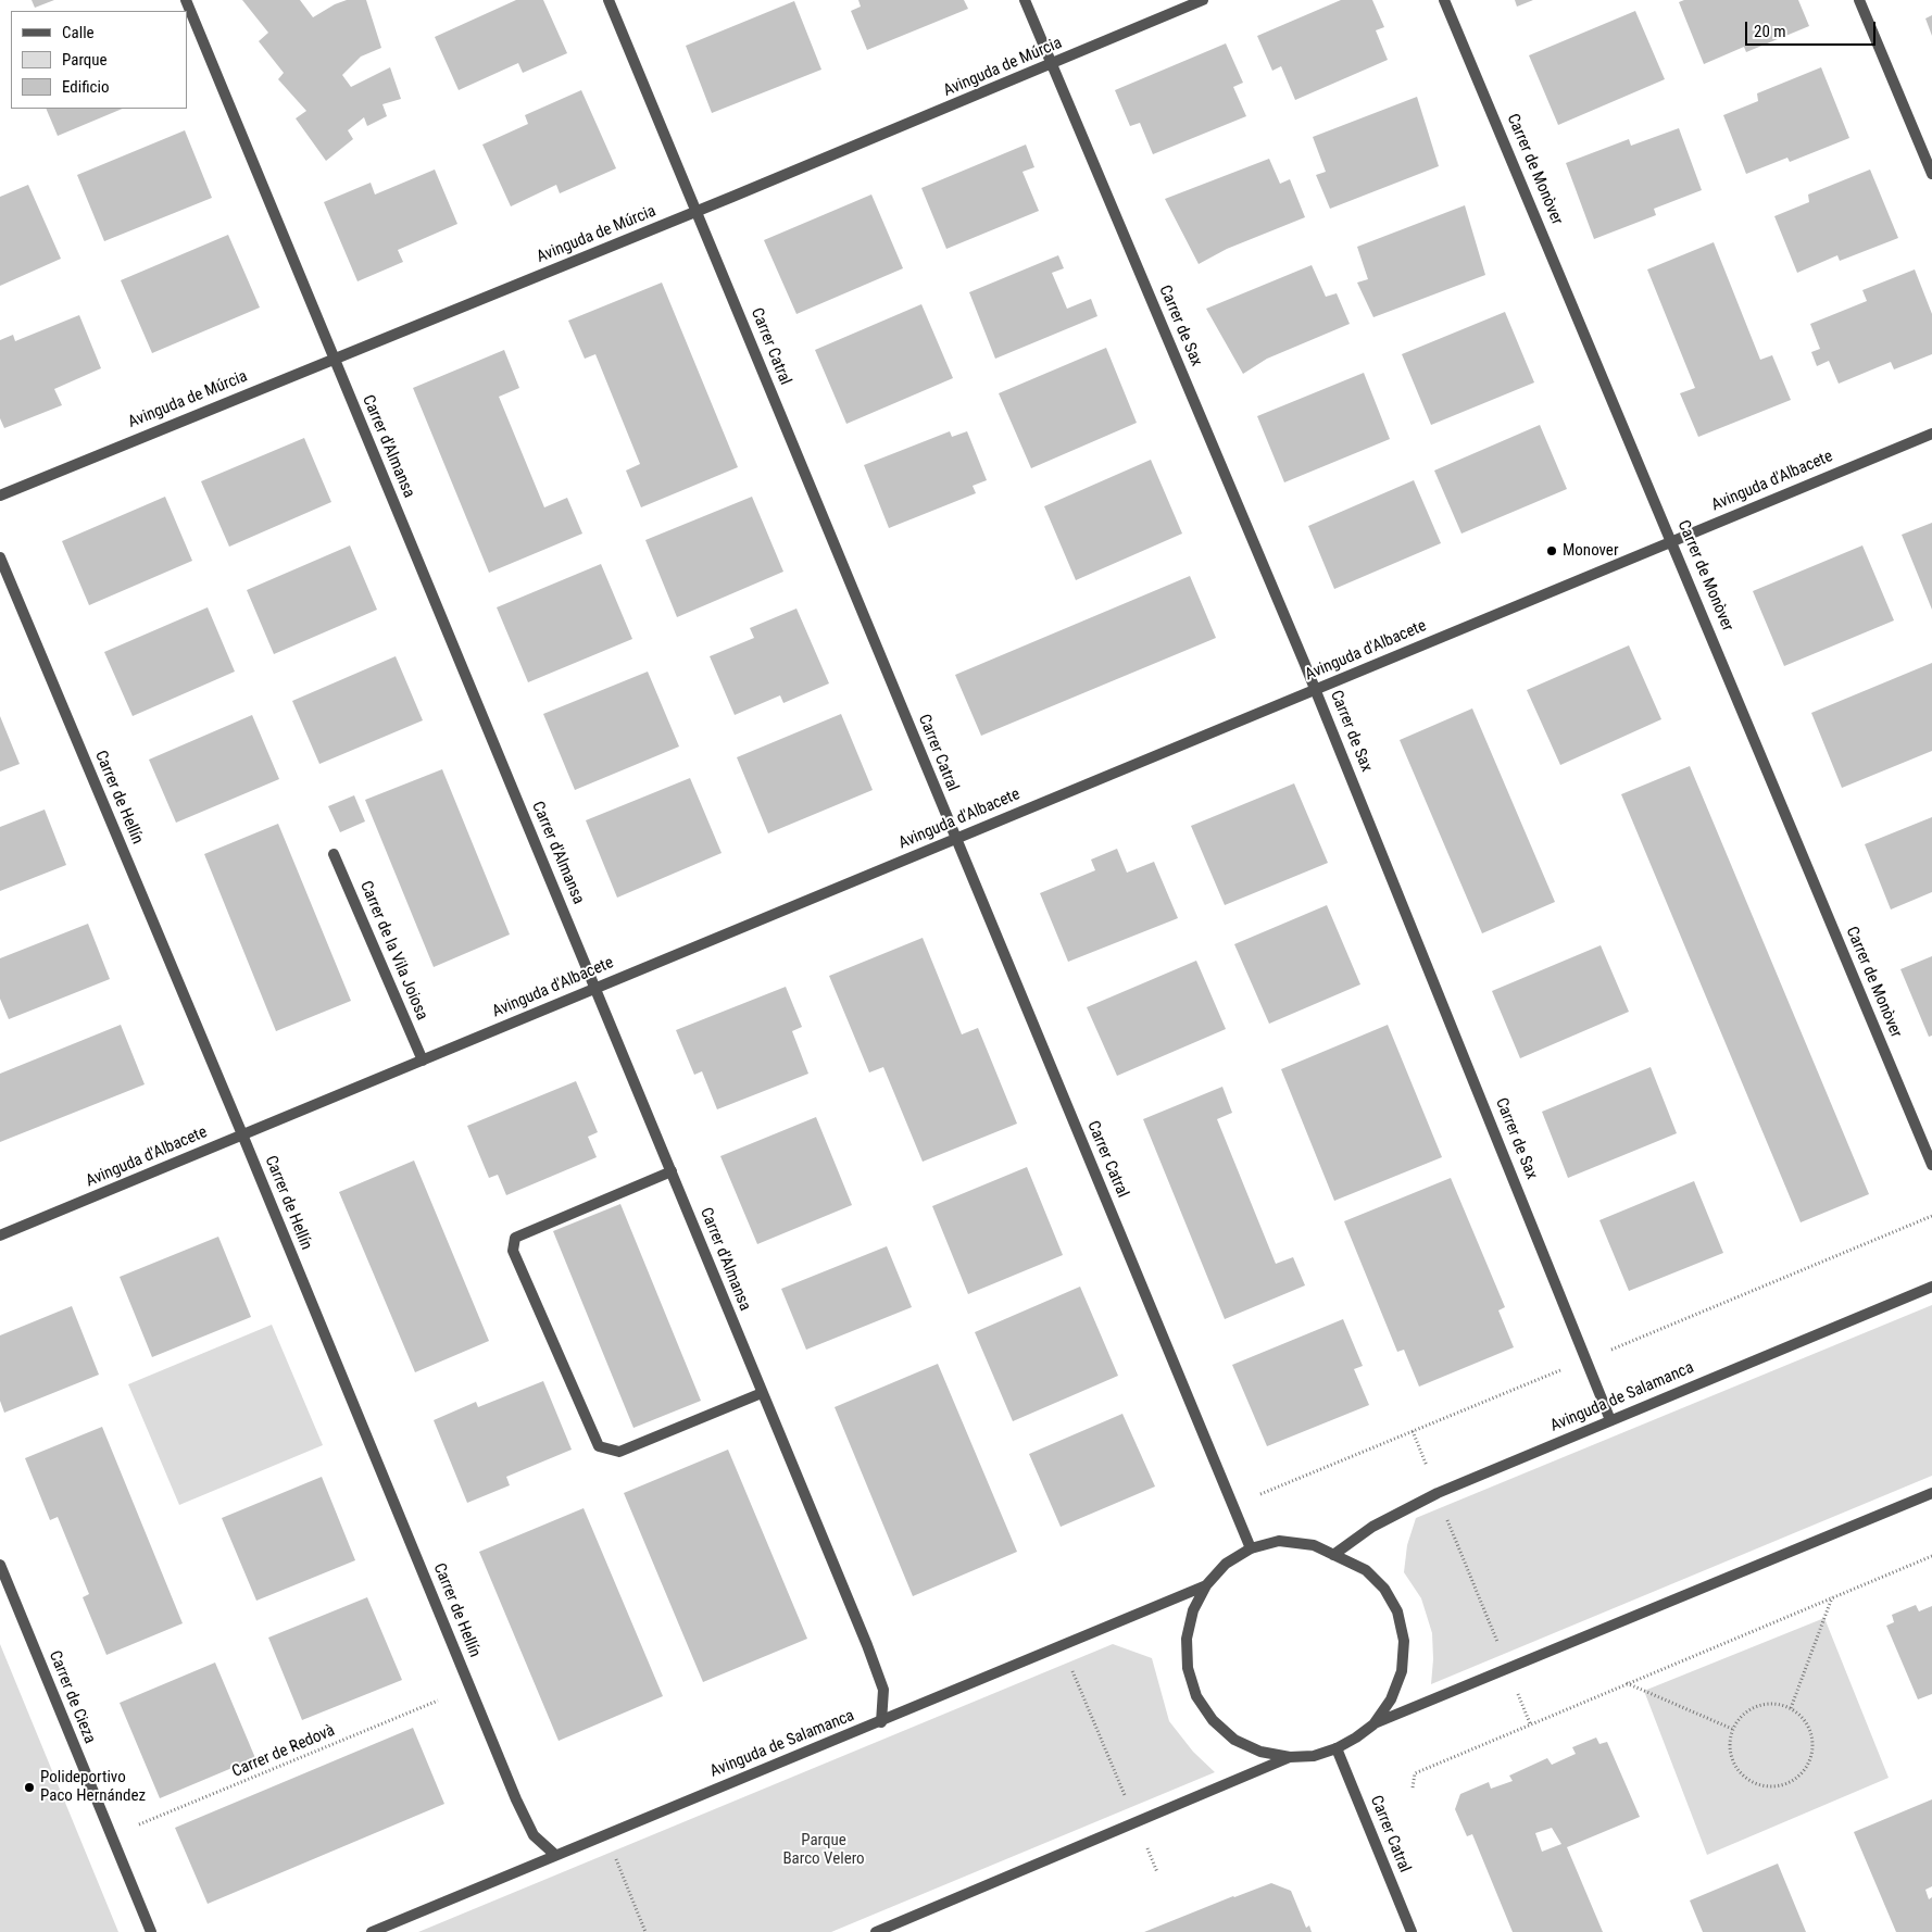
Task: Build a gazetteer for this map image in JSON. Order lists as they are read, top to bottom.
{
  "streets": {
    "street": [
      "Avinguda de Múrcia",
      "Carrer de Monòver",
      "Carrer de Sax",
      "Carrer Catral",
      "Carrer d'Almansa",
      "Avinguda d'Albacete",
      "Carrer de Hellín",
      "Carrer de la Vila Joiosa",
      "Avinguda de Salamanca",
      "Carrer de Cieza"
    ],
    "path": ["Carrer de Redovà"]
  },
  "crossings": [
    ["Avinguda de Múrcia", "Carrer de Sax"],
    ["Avinguda de Múrcia", "Carrer Catral"],
    ["Avinguda de Múrcia", "Carrer d'Almansa"],
    ["Carrer de Monòver", "Avinguda d'Albacete"],
    ["Carrer de Sax", "Avinguda d'Albacete"],
    ["Carrer de Sax", "Avinguda de Salamanca"],
    ["Carrer Catral", "Avinguda d'Albacete"],
    ["Carrer d'Almansa", "Avinguda d'Albacete"],
    ["Carrer d'Almansa", "Avinguda de Salamanca"],
    ["Avinguda d'Albacete", "Carrer de Hellín"],
    ["Avinguda d'Albacete", "Carrer de la Vila Joiosa"],
    ["Carrer de Hellín", "Avinguda de Salamanca"]
  ],
  "parks": ["Parque Barco Velero"],
  "places": ["Monover", "Polideportivo Paco Hernández"],
  "legend": ["Calle", "Parque", "Edificio"],
  "scale_bar": "20 m"
}
